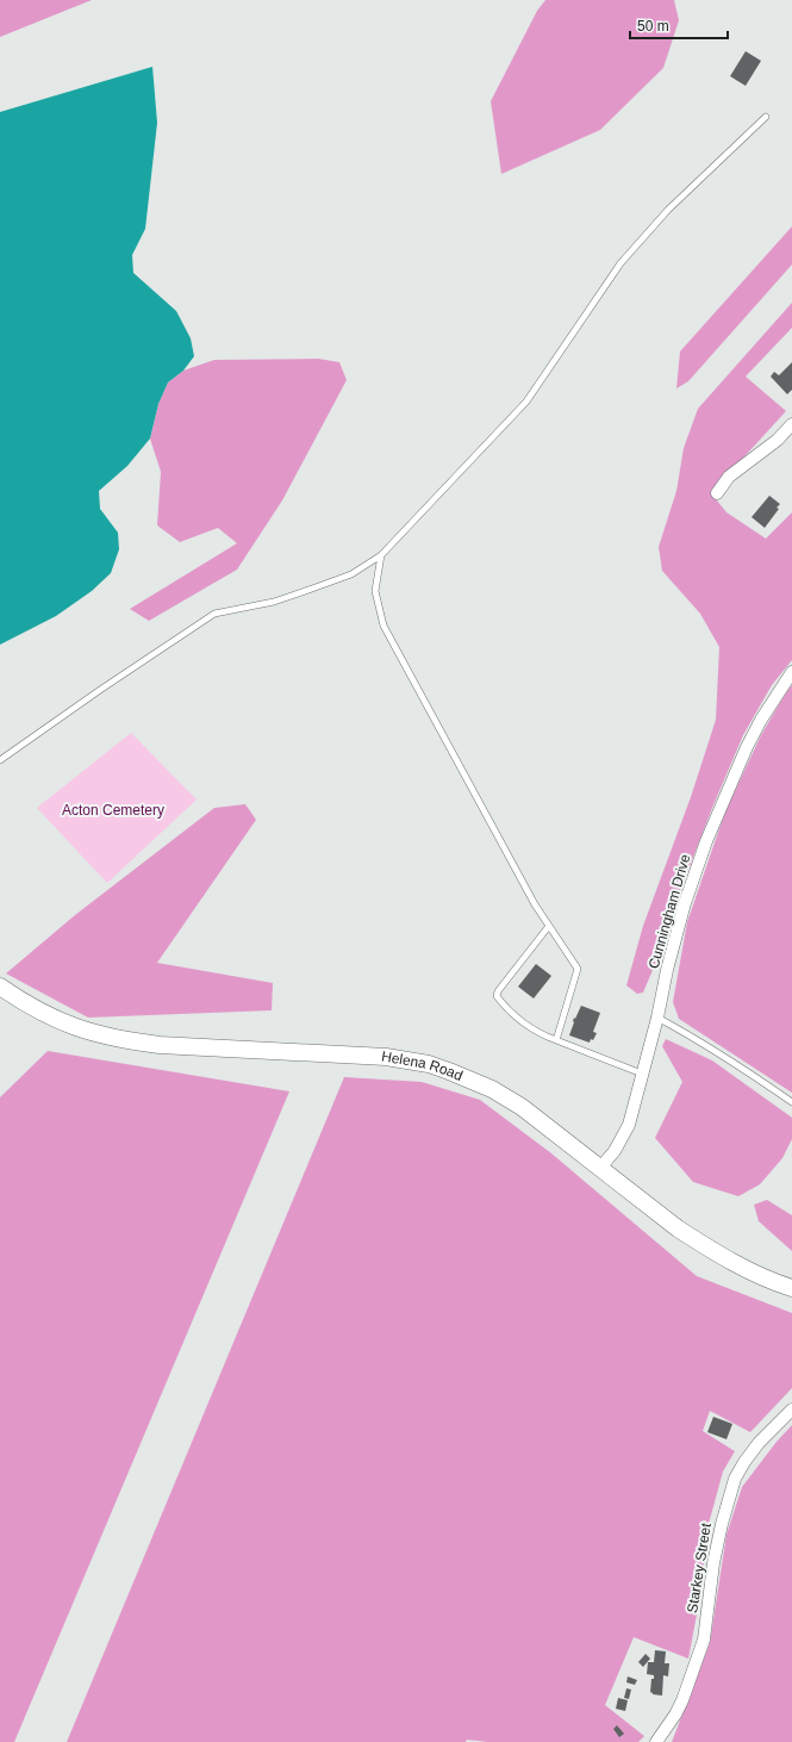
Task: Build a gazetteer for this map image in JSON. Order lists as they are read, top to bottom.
{
  "streets": {
    "main road": ["Helena Road"],
    "street": ["Cunningham Drive", "Starkey Street"]
  },
  "crossings": [
    ["Cunningham Drive", "Helena Road"]
  ],
  "parks": ["Acton Cemetery"],
  "scale_bar": "50 m"
}
